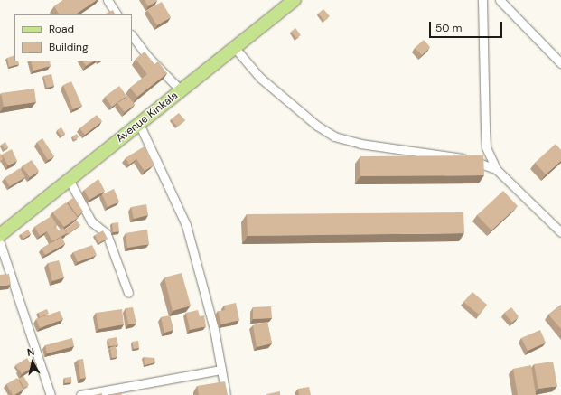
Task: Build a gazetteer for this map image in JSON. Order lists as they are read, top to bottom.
{
  "streets": {
    "main road": ["Avenue Kinkala"]
  },
  "legend": ["Road", "Building"],
  "scale_bar": "50 m",
  "north": "top"
}
